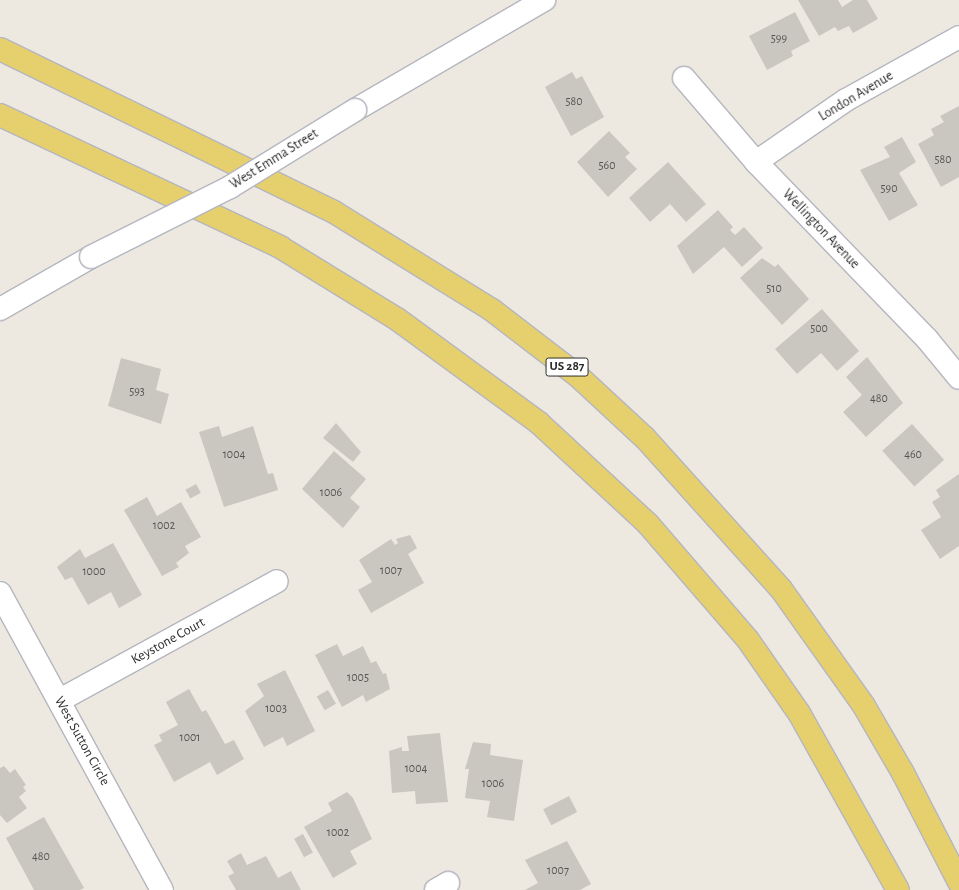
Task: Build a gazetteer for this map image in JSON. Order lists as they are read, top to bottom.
{
  "streets": {
    "main road": ["US 287"],
    "street": [
      "London Avenue",
      "West Emma Street",
      "Wellington Avenue",
      "Keystone Court",
      "West Sutton Circle"
    ]
  },
  "crossings": [
    ["London Avenue", "Wellington Avenue"],
    ["Keystone Court", "West Sutton Circle"]
  ],
  "house_numbers": [
    "599",
    "580",
    "580",
    "560",
    "590",
    "510",
    "500",
    "593",
    "480",
    "1004",
    "460",
    "1006",
    "1002",
    "1007",
    "1000",
    "1005",
    "1003",
    "1001",
    "1004",
    "1006",
    "1002",
    "480",
    "1007"
  ]
}
